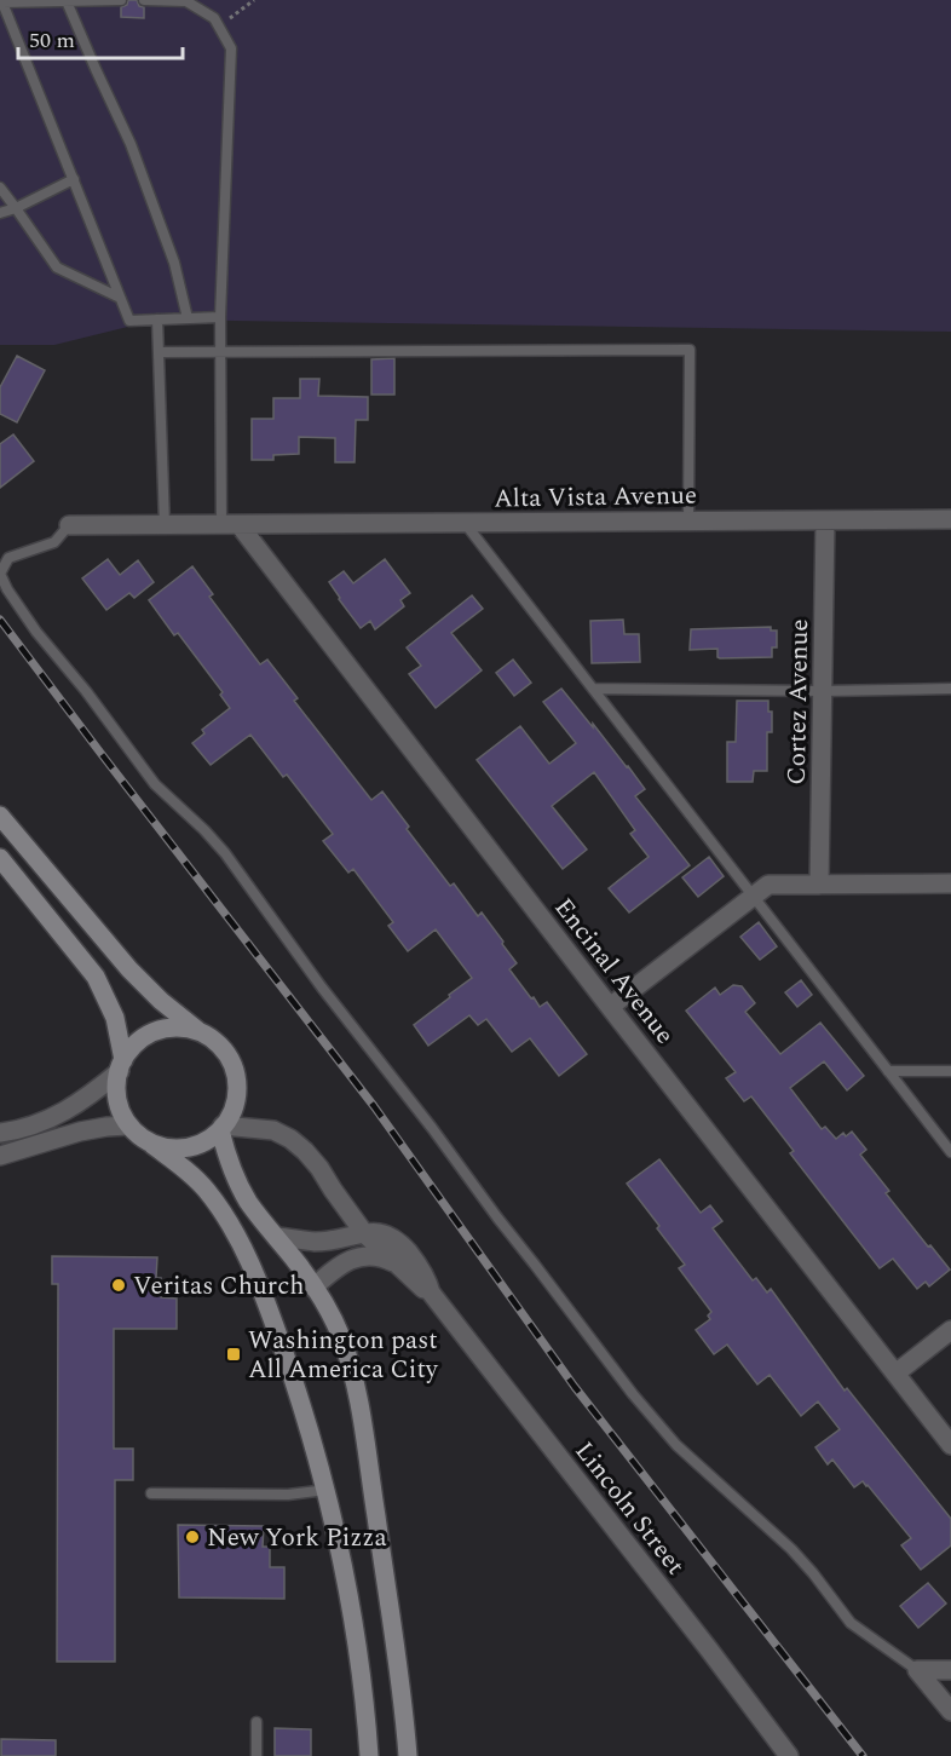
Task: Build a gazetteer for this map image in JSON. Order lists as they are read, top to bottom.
{
  "streets": {
    "street": [
      "Alta Vista Avenue",
      "Cortez Avenue",
      "Encinal Avenue",
      "Lincoln Street"
    ]
  },
  "crossings": [
    ["Alta Vista Avenue", "Cortez Avenue"],
    ["Alta Vista Avenue", "Encinal Avenue"]
  ],
  "places": {
    "other": ["Veritas Church", "New York Pizza"],
    "transit": ["Washington past All America City"]
  },
  "scale_bar": "50 m"
}
